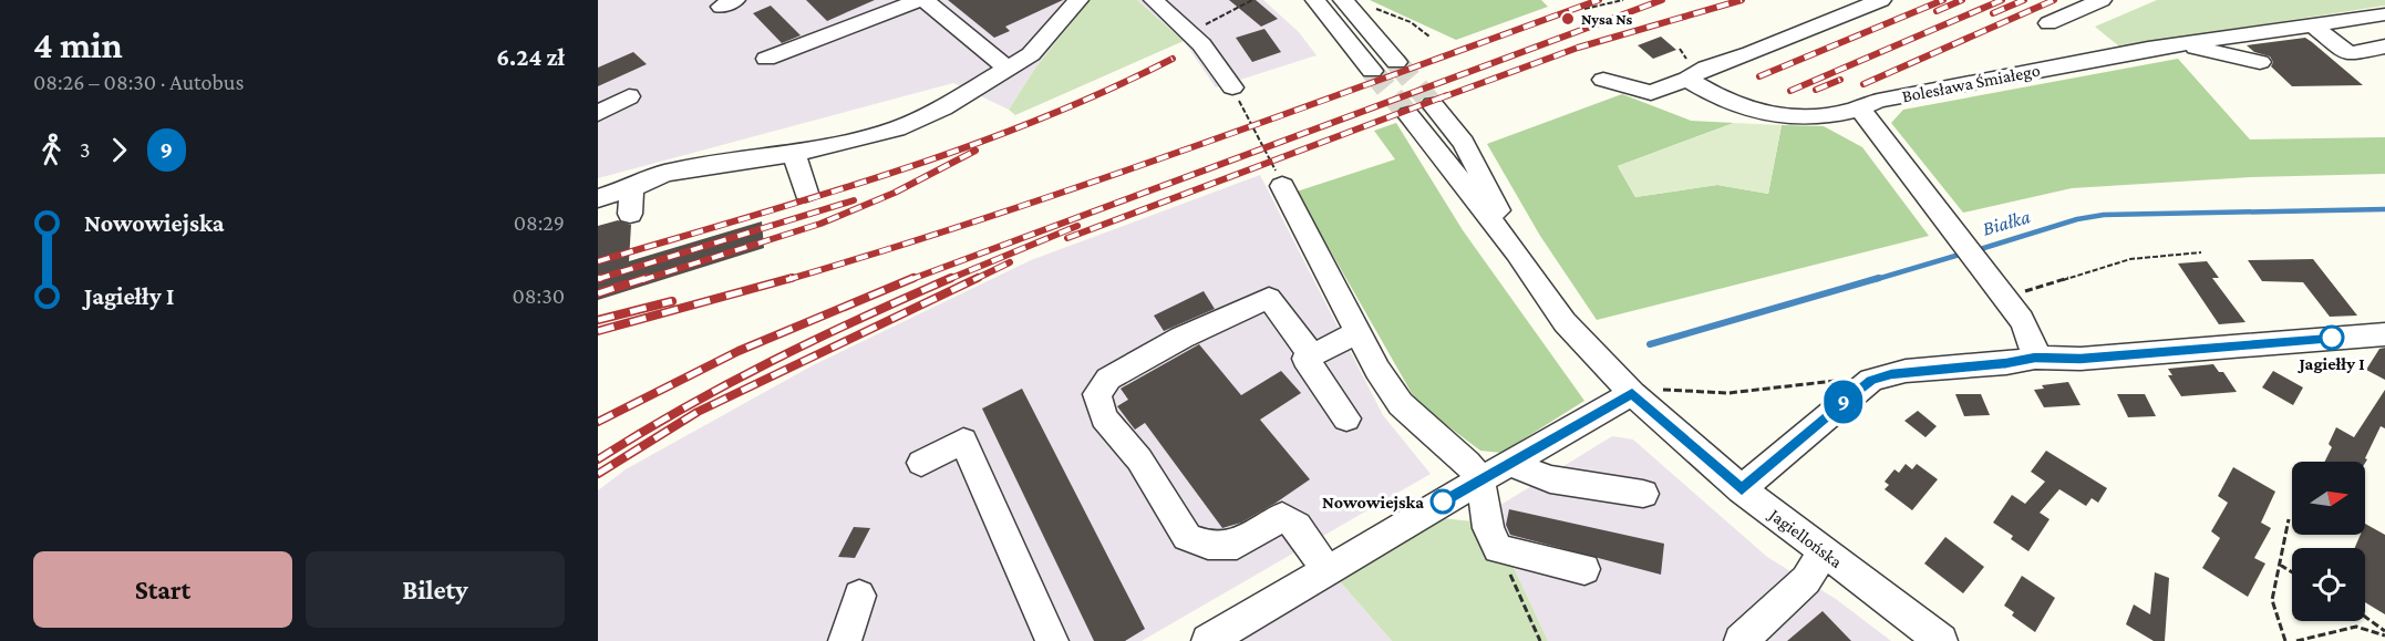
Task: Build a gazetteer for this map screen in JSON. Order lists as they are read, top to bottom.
{
  "streets": {
    "street": ["Bolesława Śmiałego", "Jagiellońska"]
  },
  "water": ["Białka"],
  "places": ["Nysa Ns", "Jagiełły I", "Nowowiejska"],
  "lines": ["bus line 9"],
  "north": "right",
  "page": {
    "heading": ["4 min", "08:26 – 08:30 · Autobus", "6.24 zł"],
    "on_map": "9",
    "legs": ["3", "9"],
    "list": [
      {
        "name": "Nowowiejska",
        "value": "08:29"
      },
      {
        "name": "Jagiełły I",
        "value": "08:30"
      }
    ],
    "buttons": ["Start", "Bilety"]
  }
}
